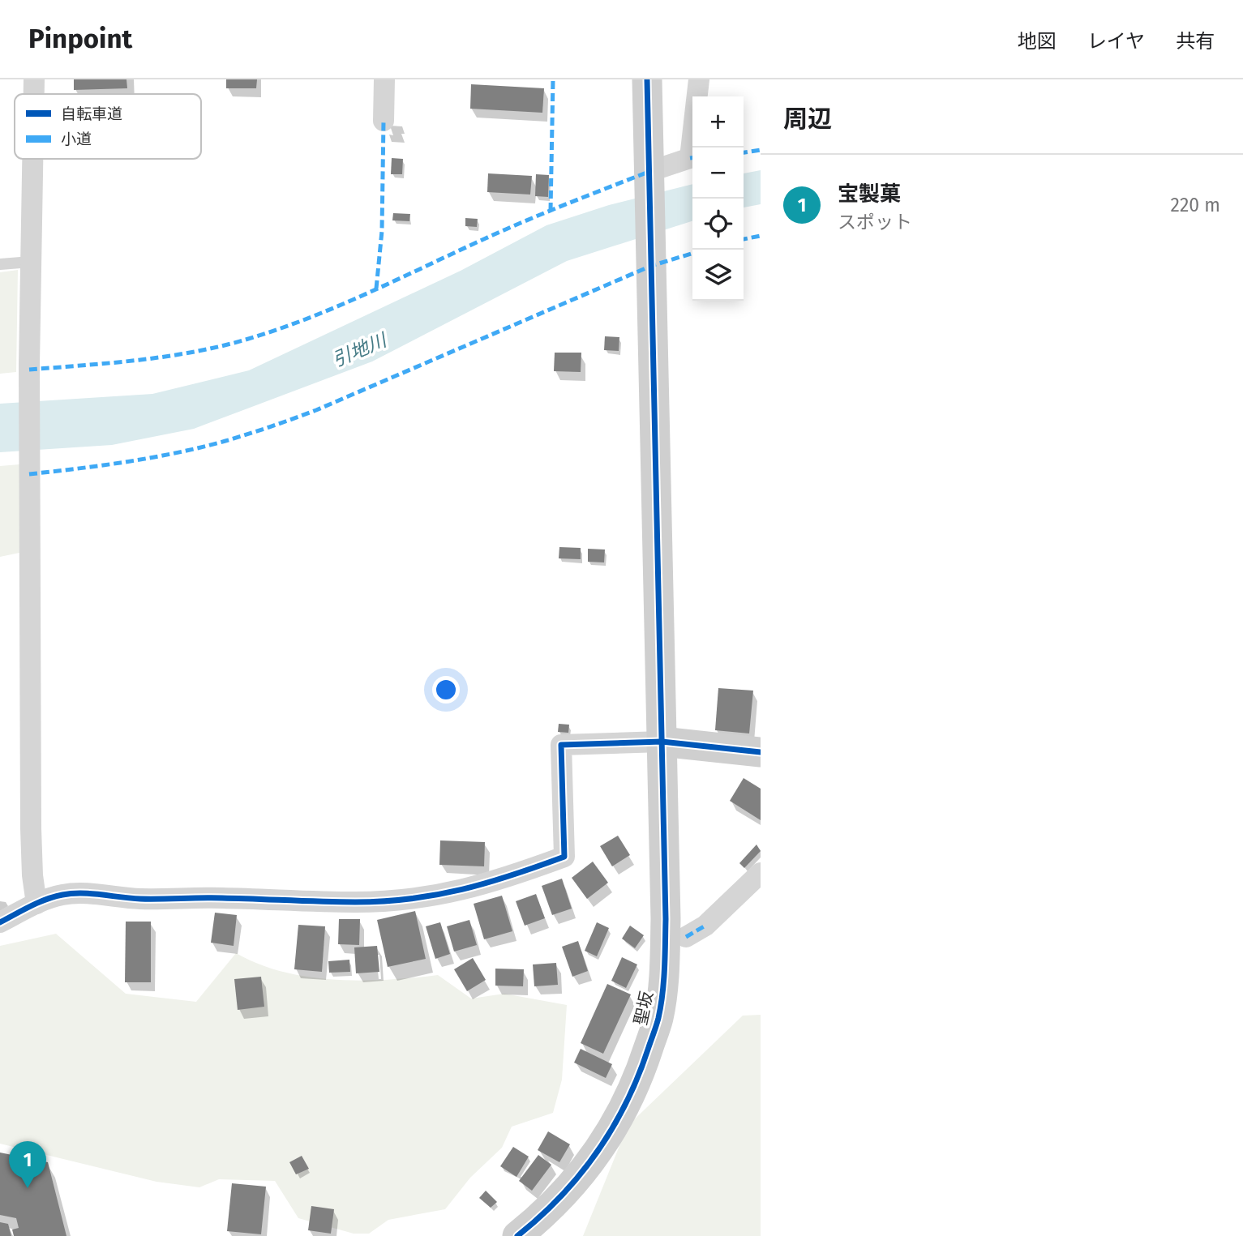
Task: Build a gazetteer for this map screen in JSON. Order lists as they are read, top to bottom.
{
  "streets": {
    "street": ["聖坂"]
  },
  "water": ["引地川"],
  "legend": ["自転車道", "小道"],
  "page": {
    "header": "Pinpoint",
    "nav": ["地図", "レイヤ", "共有"],
    "heading": "周辺",
    "map_buttons": ["+", "−"],
    "list": [
      {
        "mark": "1",
        "name": "宝製菓",
        "note": "スポット",
        "value": "220 m"
      }
    ],
    "pins": "1"
  }
}
